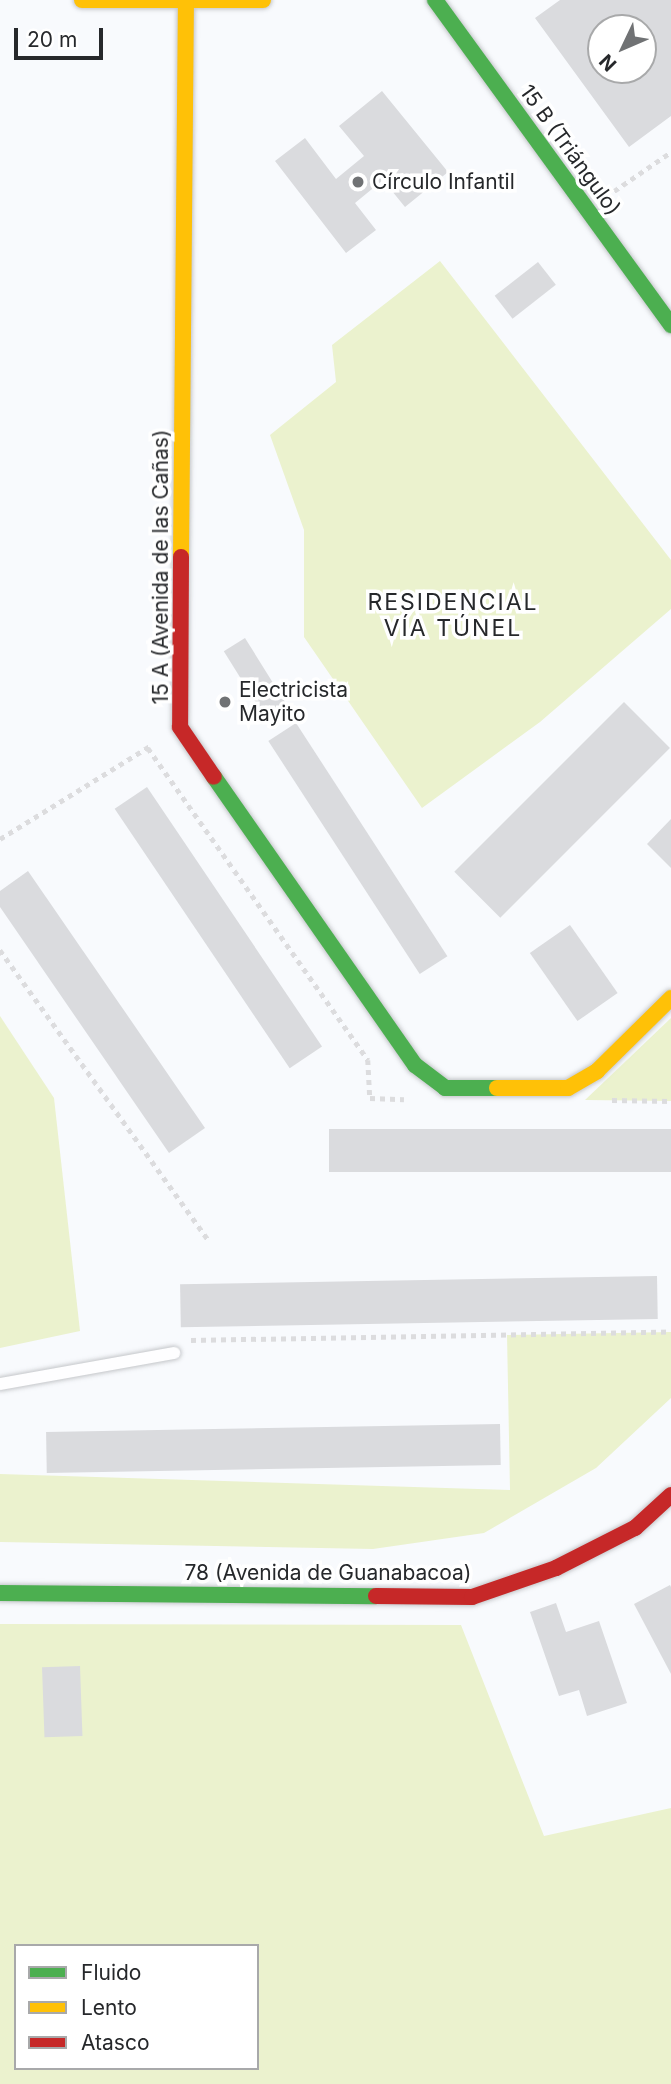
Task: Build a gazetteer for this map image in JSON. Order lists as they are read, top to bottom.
{
  "streets": {
    "street": ["15 B (Triángulo)", "15 A (Avenida de las Cañas)", "78 (Avenida de Guanabacoa)"]
  },
  "districts": ["RESIDENCIAL VÍA TÚNEL"],
  "places": ["Círculo Infantil", "Electricista Mayito"],
  "legend": ["Fluido", "Lento", "Atasco"],
  "scale_bar": "20 m",
  "north": "bottom left"
}
